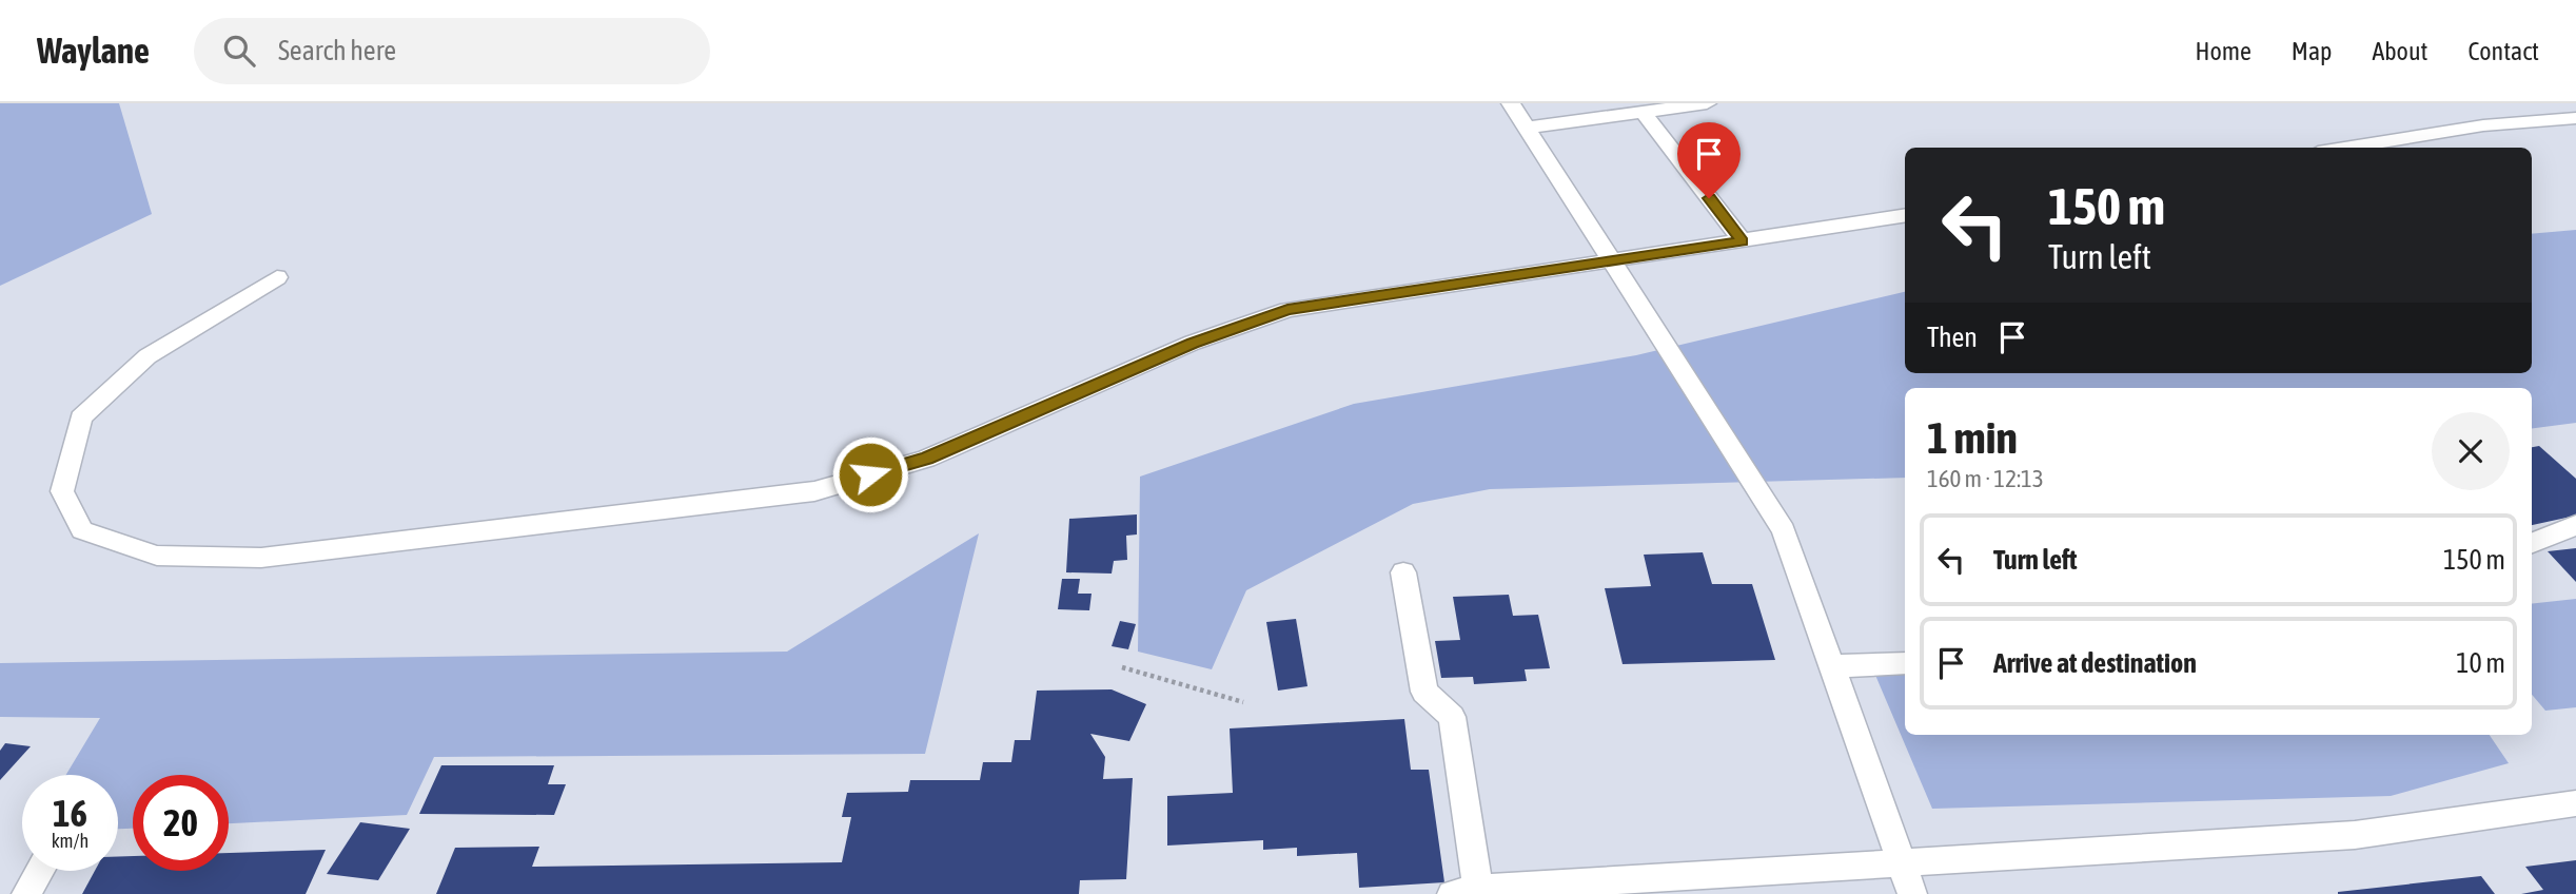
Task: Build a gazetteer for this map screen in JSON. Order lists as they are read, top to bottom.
{
  "page": {
    "header": "Waylane",
    "search": "Search here",
    "nav": [
      "Home",
      "Map",
      "About",
      "Contact"
    ],
    "turn": ["150 m", "Turn left"],
    "then": "Then",
    "heading": ["1 min", "160 m · 12:13"],
    "list": [
      {
        "name": "Turn left",
        "value": "150 m"
      },
      {
        "name": "Arrive at destination",
        "value": "10 m"
      }
    ],
    "speed": "16 km/h",
    "limit": "20"
  }
}
